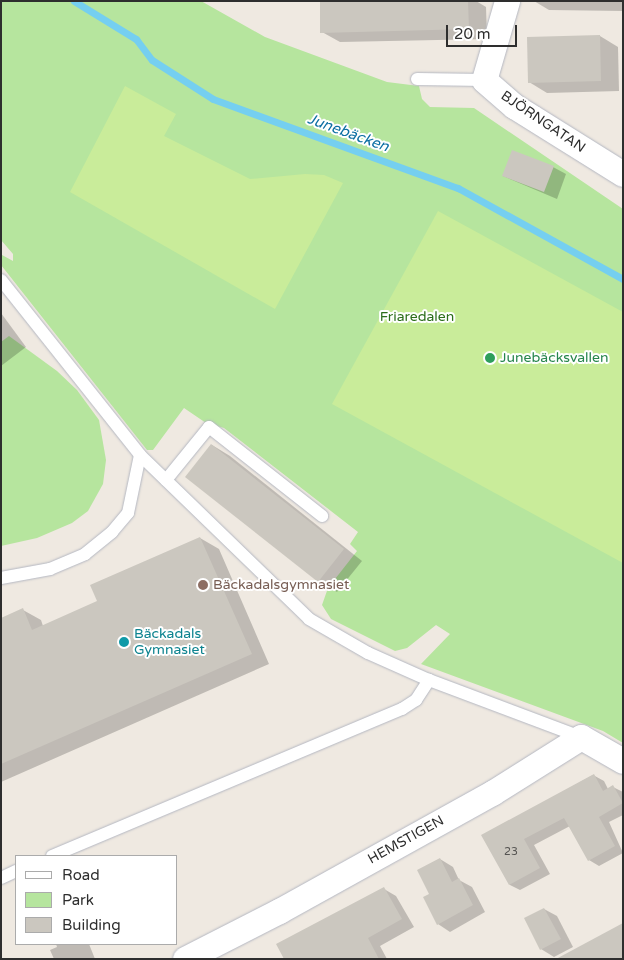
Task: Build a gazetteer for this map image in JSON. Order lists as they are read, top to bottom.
{
  "streets": {
    "street": ["BJÖRNGATAN", "HEMSTIGEN"]
  },
  "water": ["Junebäcken"],
  "parks": ["Friaredalen"],
  "places": ["Junebäcksvallen", "Bäckadalsgymnasiet", "Bäckadals Gymnasiet"],
  "house_numbers": ["23"],
  "legend": ["Road", "Park", "Building"],
  "scale_bar": "20 m"
}
